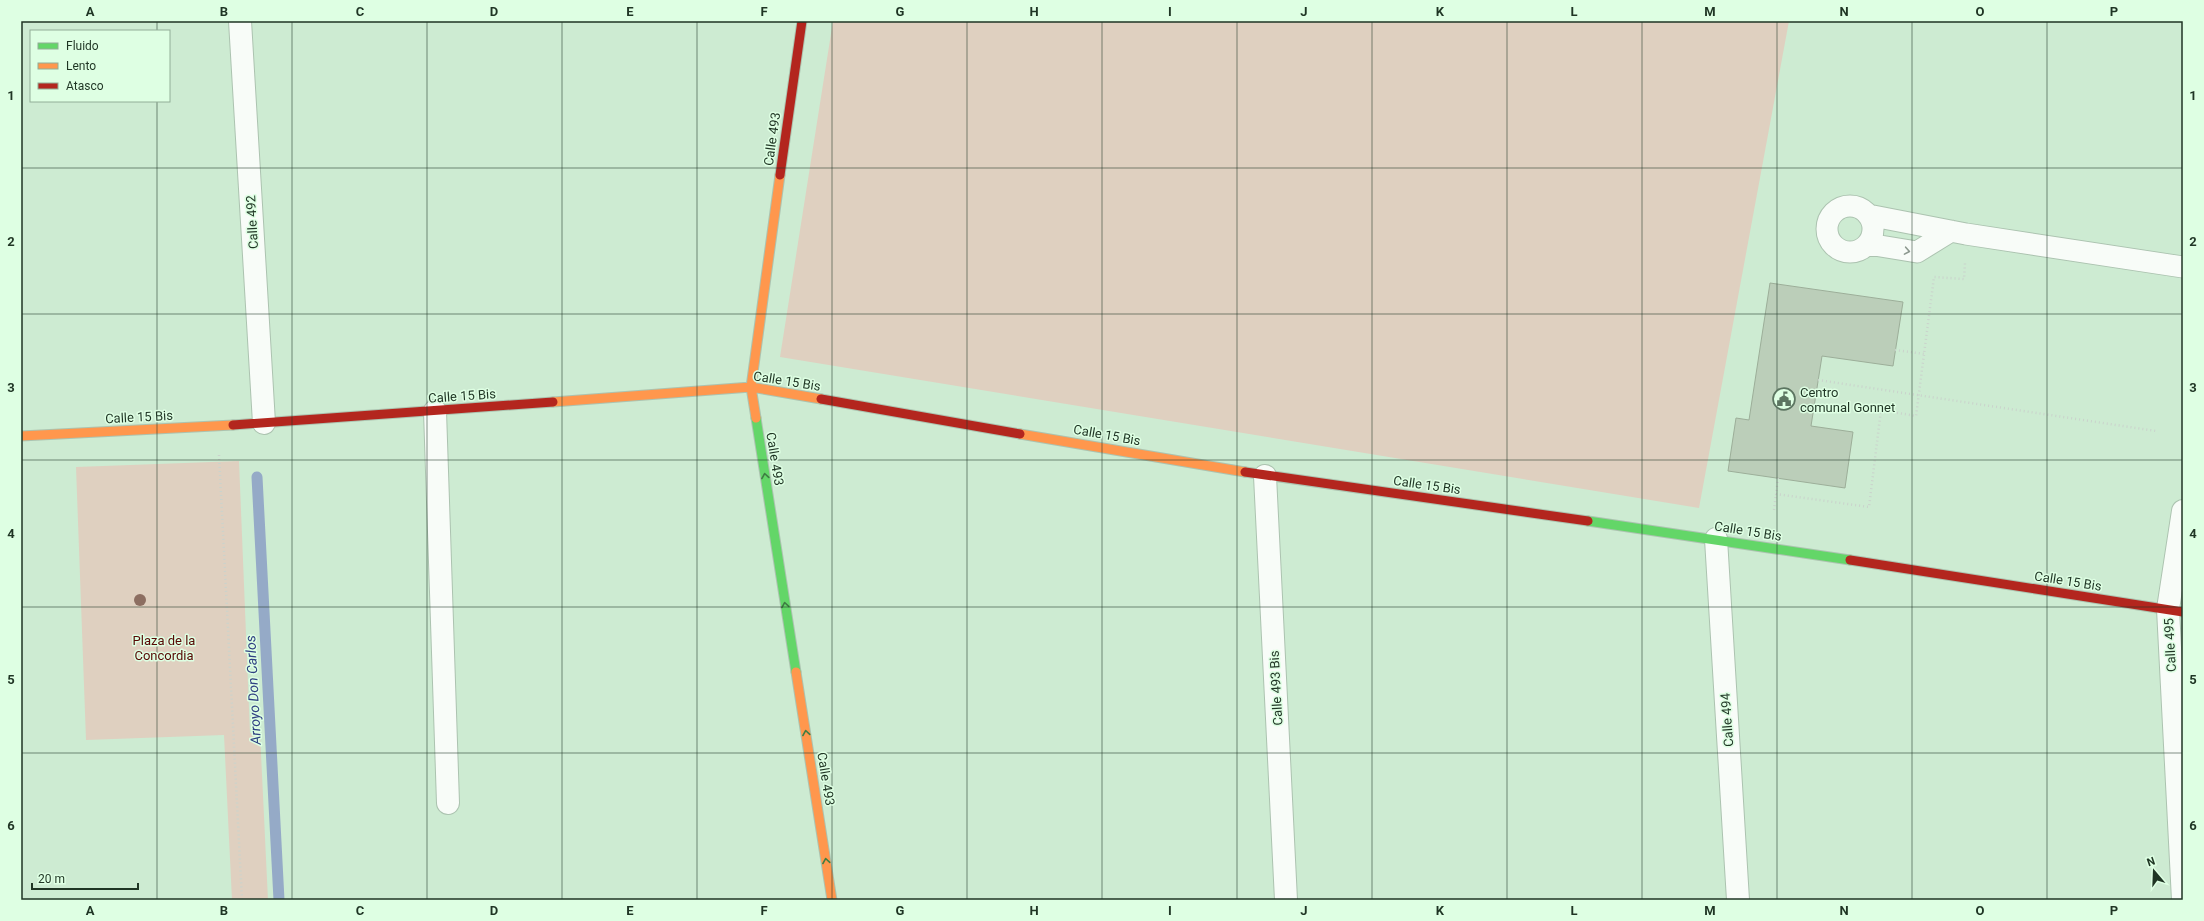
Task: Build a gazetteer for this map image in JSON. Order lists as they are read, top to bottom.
{
  "streets": {
    "street": [
      "Calle 493",
      "Calle 492",
      "Calle 15 Bis",
      "Calle 495",
      "Calle 493 Bis",
      "Calle 494"
    ]
  },
  "crossings": [
    ["Calle 493", "Calle 15 Bis"],
    ["Calle 492", "Calle 15 Bis"],
    ["Calle 15 Bis", "Calle 495"],
    ["Calle 15 Bis", "Calle 493 Bis"],
    ["Calle 15 Bis", "Calle 494"]
  ],
  "one_way": ["Calle 493"],
  "water": ["Arroyo Don Carlos"],
  "parks": ["Plaza de la Concordia"],
  "places": {
    "public building": ["Centro comunal Gonnet"]
  },
  "legend": ["Fluido", "Lento", "Atasco"],
  "scale_bar": "20 m",
  "north": "top",
  "grid": {
    "columns": [
      "A",
      "B",
      "C",
      "D",
      "E",
      "F",
      "G",
      "H",
      "I",
      "J",
      "K",
      "L",
      "M",
      "N",
      "O",
      "P"
    ],
    "rows": [
      "1",
      "2",
      "3",
      "4",
      "5",
      "6"
    ]
  }
}
